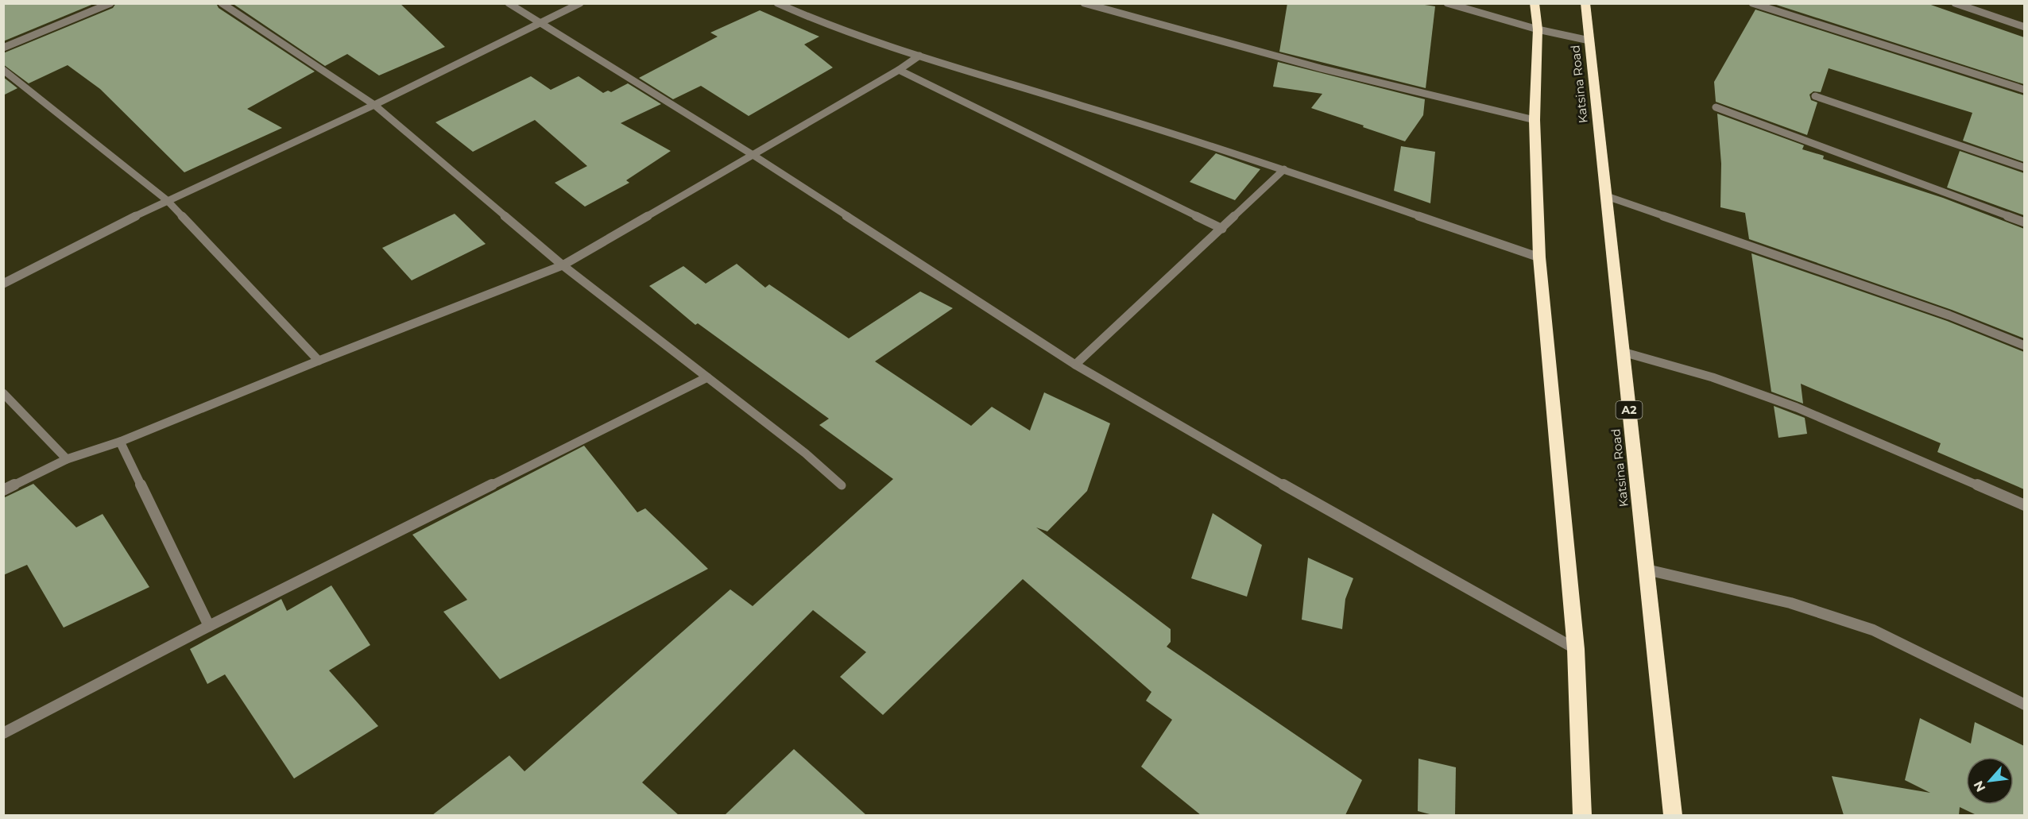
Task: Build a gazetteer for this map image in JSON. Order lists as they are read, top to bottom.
{
  "streets": {
    "highway": ["Katsina Road", "A2"]
  },
  "north": "bottom left"
}
